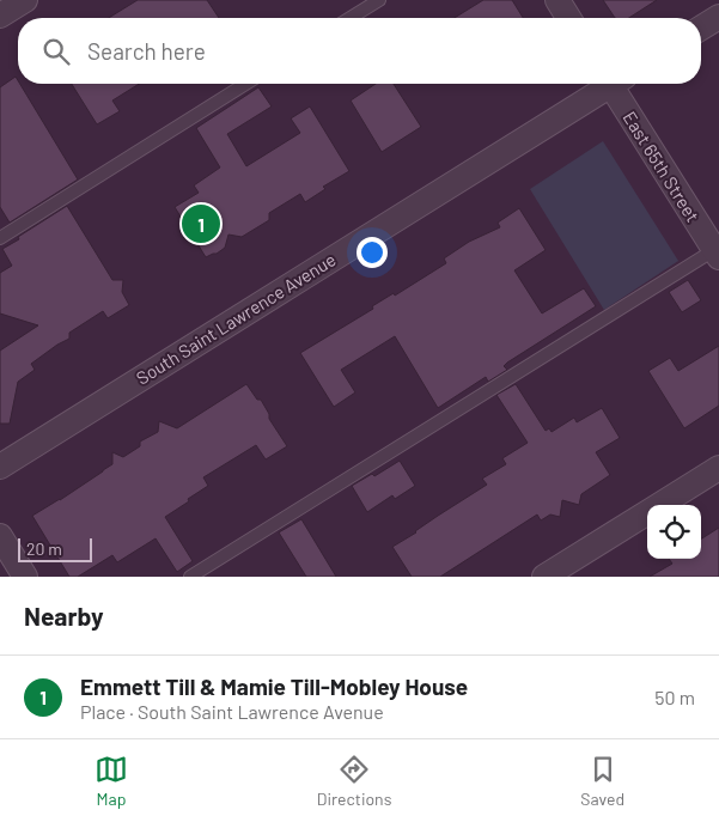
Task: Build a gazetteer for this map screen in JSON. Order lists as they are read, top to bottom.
{
  "streets": {
    "street": ["East 65th Street", "South Saint Lawrence Avenue"]
  },
  "scale_bar": "20 m",
  "page": {
    "search": "Search here",
    "pins": "1",
    "scale": "20 m",
    "heading": "Nearby",
    "list": [
      {
        "mark": "1",
        "name": "Emmett Till & Mamie Till-Mobley House",
        "note": "Place · South Saint Lawrence Avenue",
        "value": "50 m"
      }
    ],
    "nav": ["Map", "Directions", "Saved"]
  }
}
